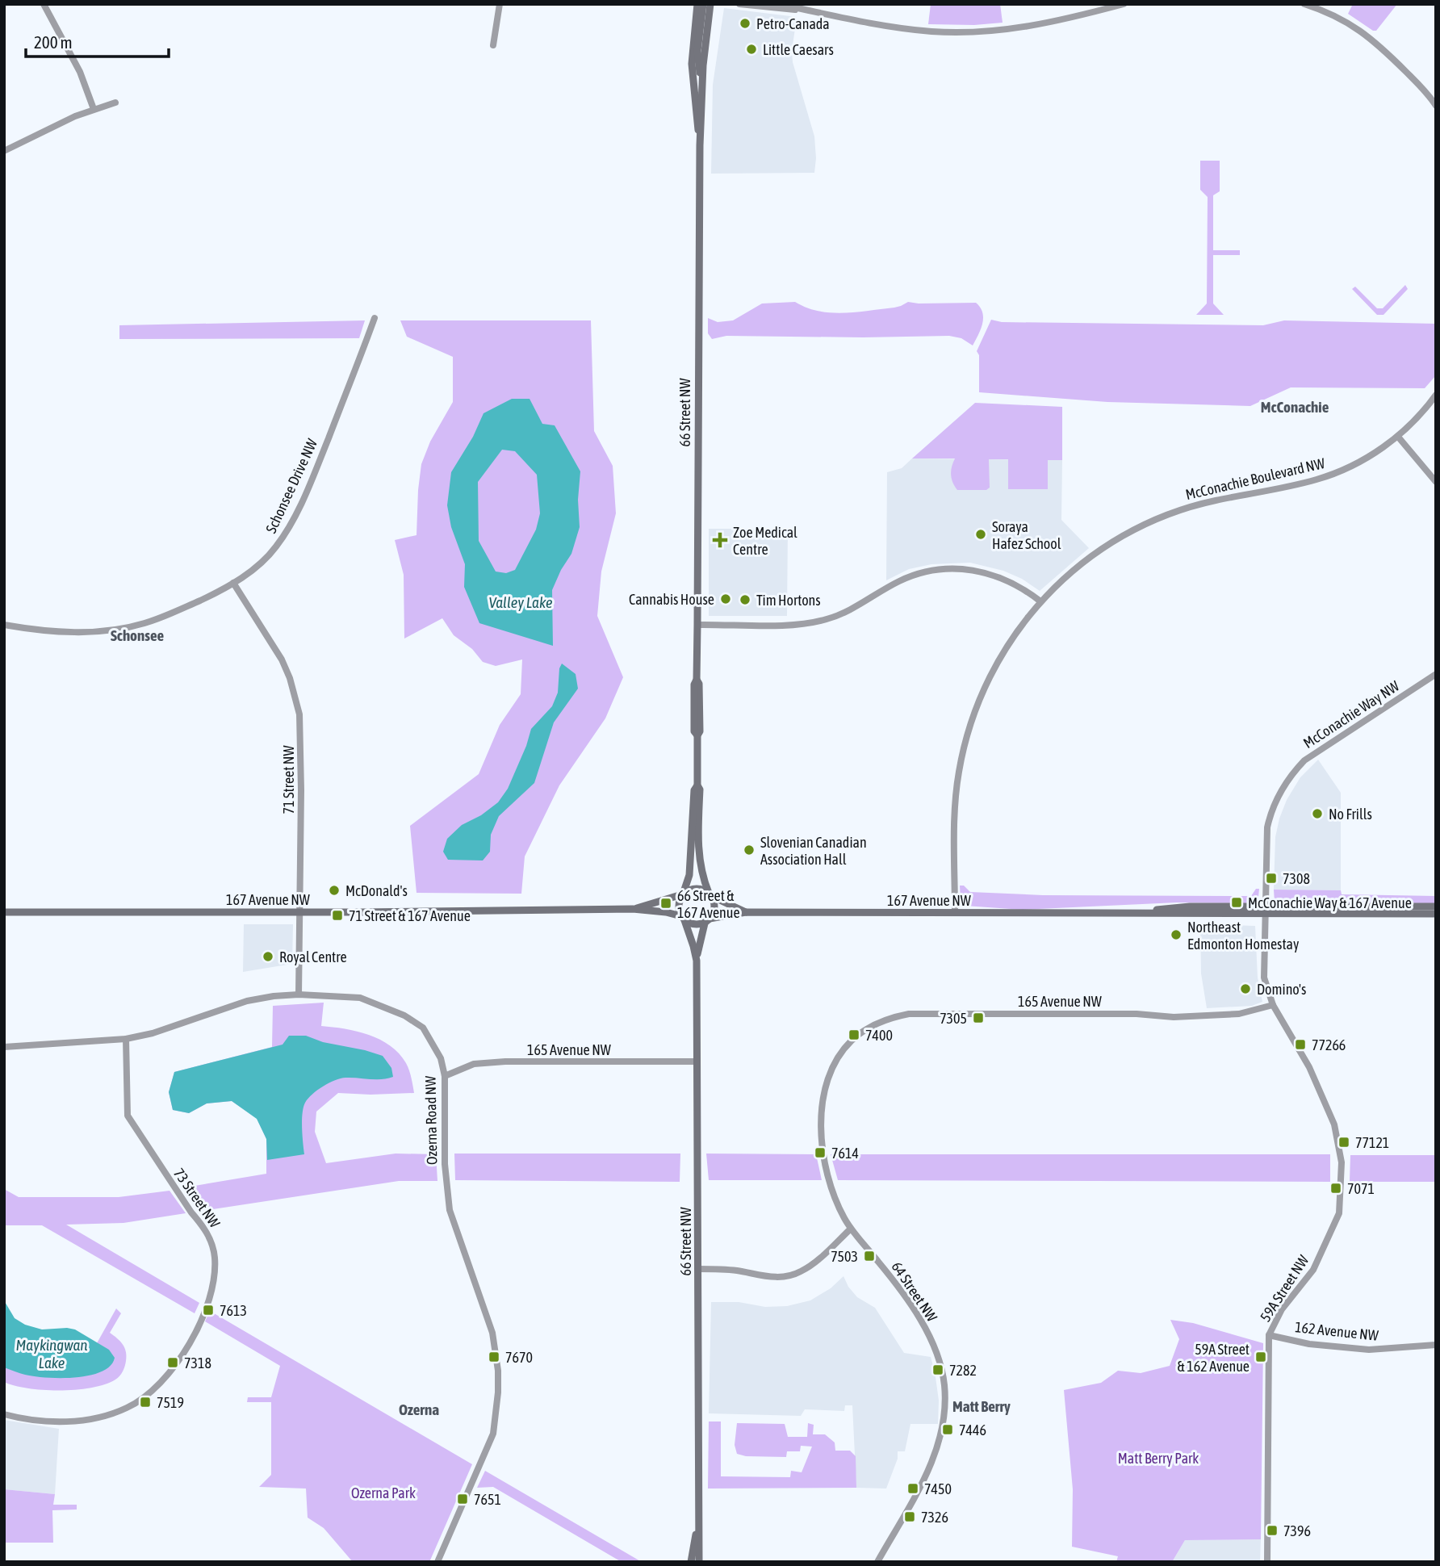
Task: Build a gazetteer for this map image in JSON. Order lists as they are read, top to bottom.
{
  "streets": {
    "main road": ["66 Street NW", "167 Avenue NW"],
    "street": [
      "McConachie Boulevard NW",
      "Schonsee Drive NW",
      "McConachie Way NW",
      "71 Street NW",
      "165 Avenue NW",
      "Ozerna Road NW",
      "73 Street NW",
      "59A Street NW",
      "64 Street NW",
      "162 Avenue NW"
    ]
  },
  "crossings": [
    ["66 Street NW", "167 Avenue NW"],
    ["66 Street NW", "165 Avenue NW"],
    ["McConachie Boulevard NW", "167 Avenue NW"],
    ["Schonsee Drive NW", "71 Street NW"],
    ["McConachie Way NW", "167 Avenue NW"],
    ["McConachie Way NW", "59A Street NW"],
    ["71 Street NW", "167 Avenue NW"],
    ["71 Street NW", "Ozerna Road NW"],
    ["167 Avenue NW", "59A Street NW"],
    ["165 Avenue NW", "Ozerna Road NW"],
    ["165 Avenue NW", "59A Street NW"],
    ["165 Avenue NW", "64 Street NW"],
    ["Ozerna Road NW", "73 Street NW"],
    ["59A Street NW", "162 Avenue NW"]
  ],
  "districts": [
    "McConachie",
    "Schonsee",
    "Matt Berry",
    "Ozerna"
  ],
  "water": ["Valley Lake", "Maykingwan Lake"],
  "parks": ["Matt Berry Park", "Ozerna Park"],
  "places": {
    "other": [
      "Petro-Canada",
      "Little Caesars",
      "Soraya Hafez School",
      "Cannabis House",
      "Tim Hortons",
      "No Frills",
      "Slovenian Canadian Association Hall",
      "McDonald's",
      "Northeast Edmonton Homestay",
      "Royal Centre",
      "Domino's"
    ],
    "health": ["Zoe Medical Centre"],
    "transit": [
      "7308",
      "McConachie Way & 167 Avenue",
      "66 Street & 167 Avenue",
      "71 Street & 167 Avenue",
      "7305",
      "7400",
      "77266",
      "77121",
      "7614",
      "7071",
      "7503",
      "7613",
      "7670",
      "59A Street & 162 Avenue",
      "7318",
      "7282",
      "7519",
      "7446",
      "7450",
      "7651",
      "7326",
      "7396"
    ]
  },
  "scale_bar": "200 m"
}
